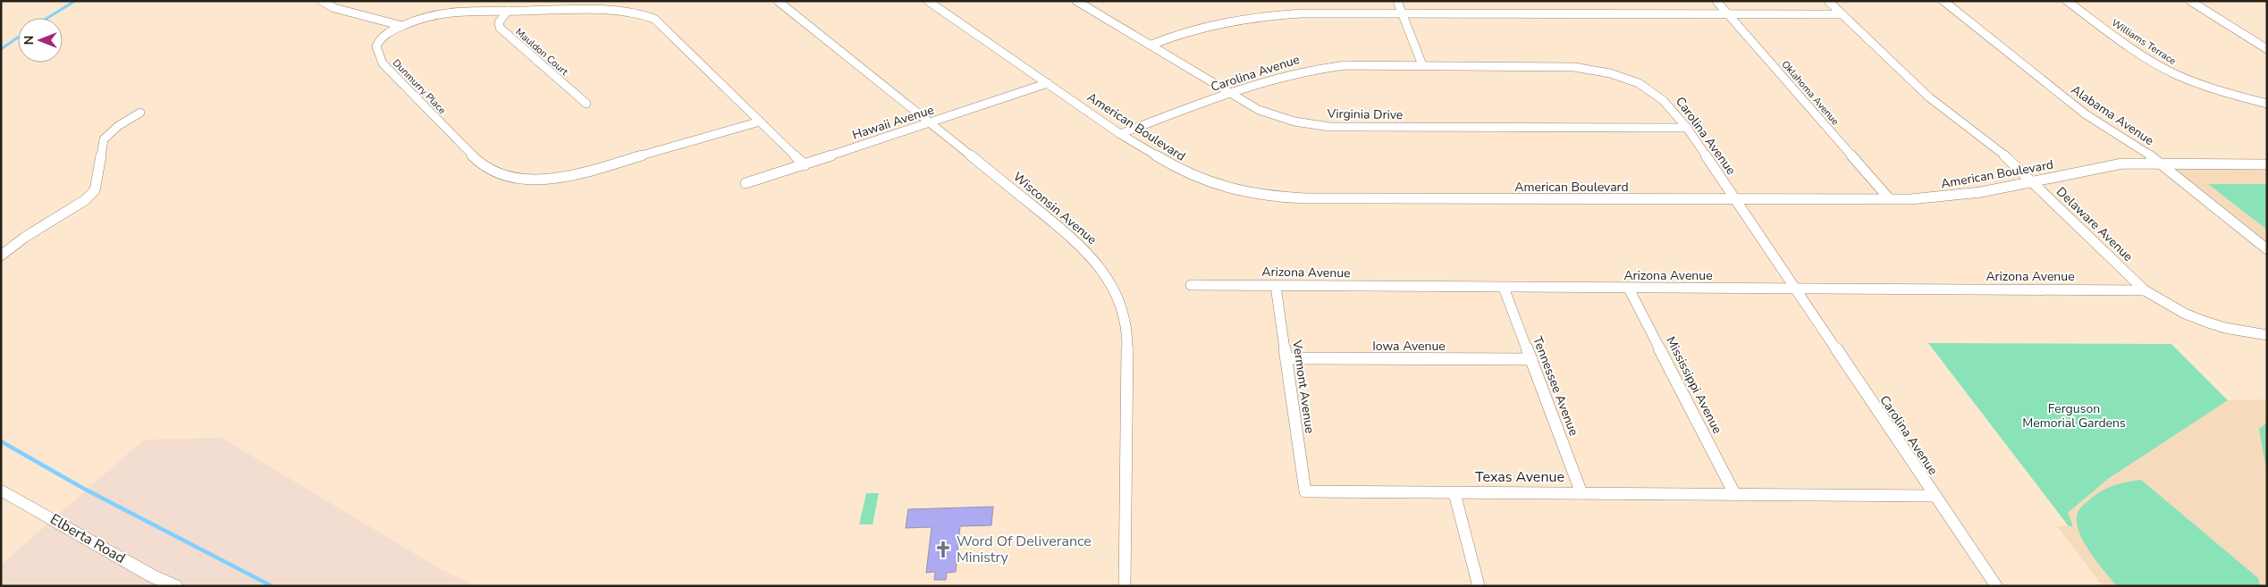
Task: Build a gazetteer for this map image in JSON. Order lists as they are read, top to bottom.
{
  "streets": {
    "street": [
      "Williams Terrace",
      "Mauldon Court",
      "Carolina Avenue",
      "Dunmurry Place",
      "Oklahoma Avenue",
      "Virginia Drive",
      "Alabama Avenue",
      "Hawaii Avenue",
      "American Boulevard",
      "Wisconsin Avenue",
      "Delaware Avenue",
      "Arizona Avenue",
      "Iowa Avenue",
      "Mississippi Avenue",
      "Tennessee Avenue",
      "Vermont Avenue",
      "Texas Avenue",
      "Elberta Road"
    ]
  },
  "crossings": [
    ["Mauldon Court", "Dunmurry Place"],
    ["Carolina Avenue", "Virginia Drive"],
    ["Carolina Avenue", "American Boulevard"],
    ["Carolina Avenue", "Arizona Avenue"],
    ["Carolina Avenue", "Texas Avenue"],
    ["Dunmurry Place", "Hawaii Avenue"],
    ["Oklahoma Avenue", "American Boulevard"],
    ["Alabama Avenue", "American Boulevard"],
    ["Hawaii Avenue", "American Boulevard"],
    ["Hawaii Avenue", "Wisconsin Avenue"],
    ["American Boulevard", "Delaware Avenue"],
    ["Delaware Avenue", "Arizona Avenue"],
    ["Arizona Avenue", "Mississippi Avenue"],
    ["Arizona Avenue", "Tennessee Avenue"],
    ["Arizona Avenue", "Vermont Avenue"],
    ["Iowa Avenue", "Tennessee Avenue"],
    ["Iowa Avenue", "Vermont Avenue"],
    ["Mississippi Avenue", "Texas Avenue"],
    ["Tennessee Avenue", "Texas Avenue"],
    ["Vermont Avenue", "Texas Avenue"]
  ],
  "parks": ["Ferguson Memorial Gardens"],
  "places": {
    "church": ["Word Of Deliverance Ministry"]
  },
  "north": "left"
}
